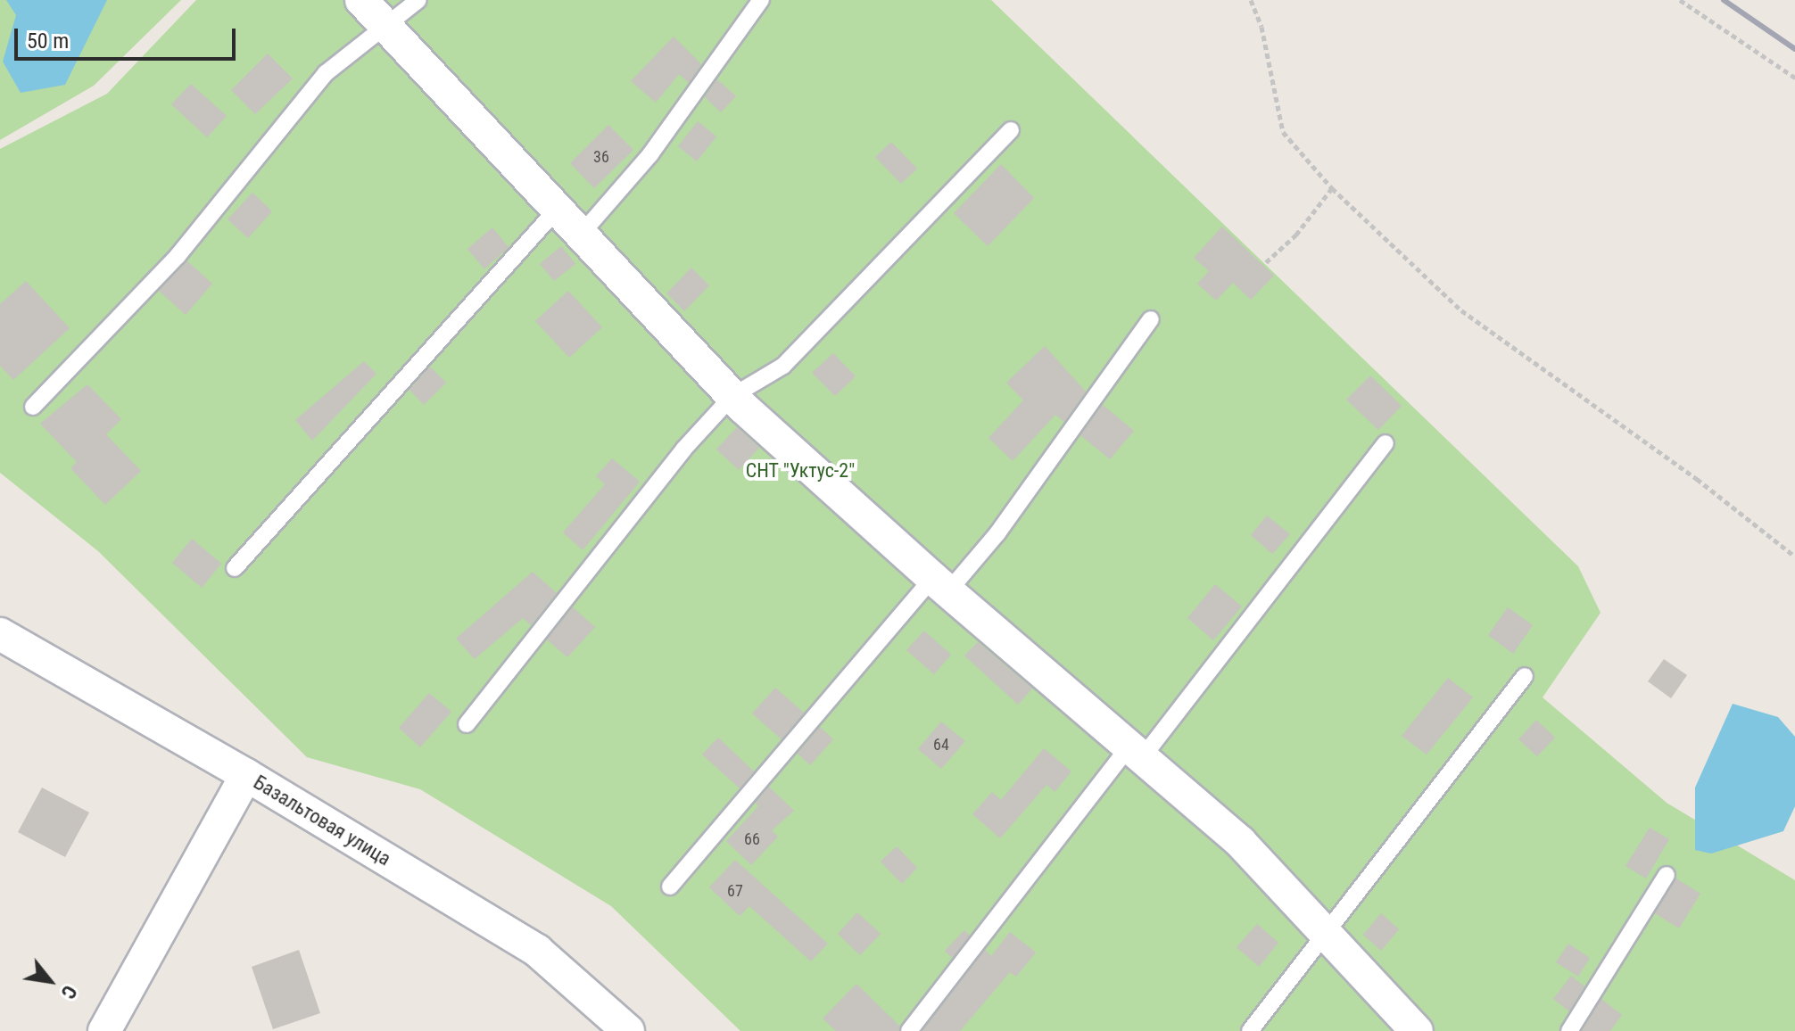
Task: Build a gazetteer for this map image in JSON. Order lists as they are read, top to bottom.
{
  "streets": {
    "street": ["Базальтовая улица"]
  },
  "parks": ["СНТ \"Уктус-2\""],
  "house_numbers": [
    "36",
    "64",
    "66",
    "67"
  ],
  "scale_bar": "50 m",
  "north": "bottom right"
}
